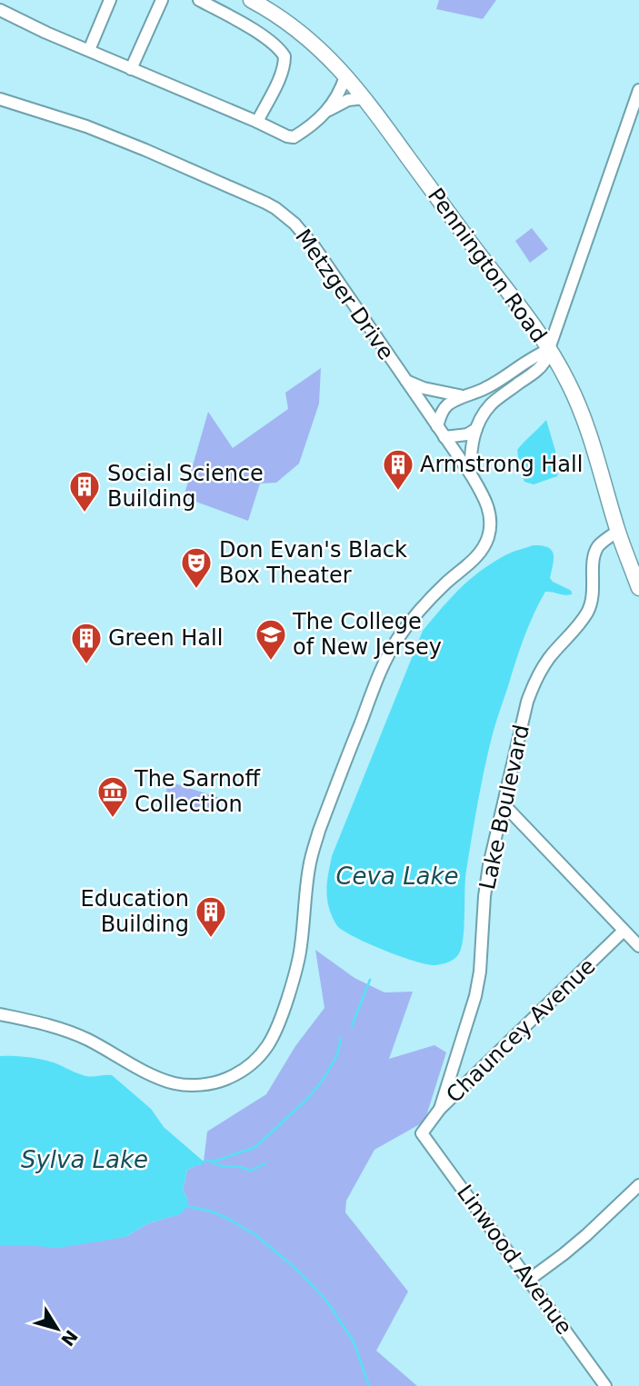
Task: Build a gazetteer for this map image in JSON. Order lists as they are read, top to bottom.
{
  "streets": {
    "main road": ["Pennington Road"],
    "street": [
      "Metzger Drive",
      "Lake Boulevard",
      "Chauncey Avenue",
      "Linwood Avenue"
    ]
  },
  "crossings": [
    ["Pennington Road", "Lake Boulevard"],
    ["Lake Boulevard", "Chauncey Avenue"],
    ["Chauncey Avenue", "Linwood Avenue"]
  ],
  "water": ["Ceva Lake", "Sylva Lake"],
  "places": {
    "building": [
      "Armstrong Hall",
      "Social Science Building",
      "Green Hall",
      "Education Building"
    ],
    "theatre": ["Don Evan's Black Box Theater"],
    "school or university": ["The College of New Jersey"],
    "museum": ["The Sarnoff Collection"]
  },
  "north": "bottom right"
}
